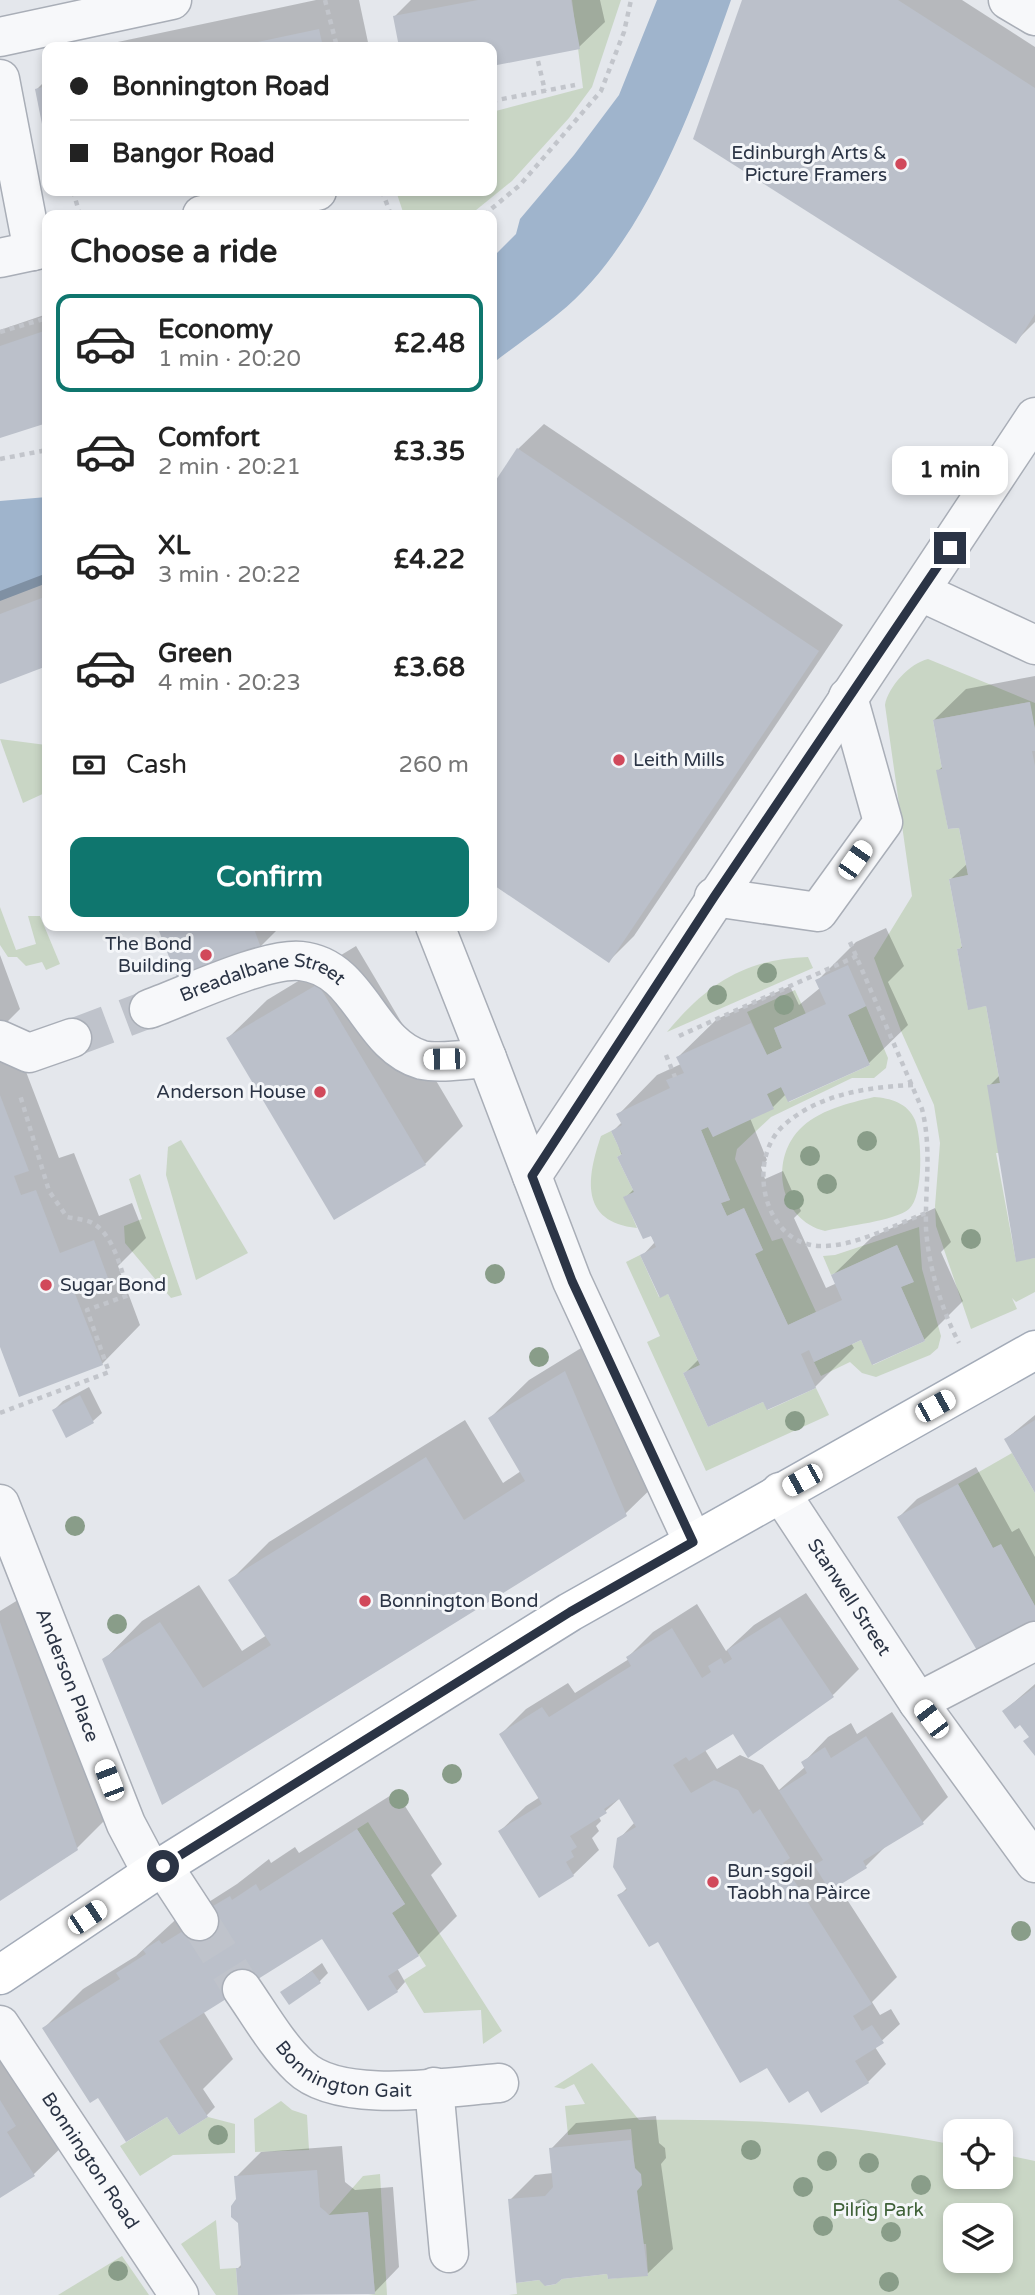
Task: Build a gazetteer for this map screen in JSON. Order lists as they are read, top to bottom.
{
  "streets": {
    "street": [
      "Breadalbane Street",
      "Stanwell Street",
      "Anderson Place",
      "Bonnington Gait",
      "Bonnington Road"
    ]
  },
  "parks": ["Pilrig Park"],
  "places": [
    "Edinburgh Arts & Picture Framers",
    "Leith Mills",
    "The Bond Building",
    "Anderson House",
    "Sugar Bond",
    "Bonnington Bond",
    "Bun-sgoil Taobh na Pàirce"
  ],
  "page": {
    "banner": ["Bonnington Road", "Bangor Road"],
    "heading": "Choose a ride",
    "list": [
      {
        "name": "Economy",
        "note": "1 min · 20:20",
        "value": "£2.48"
      },
      {
        "name": "Comfort",
        "note": "2 min · 20:21",
        "value": "£3.35"
      },
      {
        "name": "XL",
        "note": "3 min · 20:22",
        "value": "£4.22"
      },
      {
        "name": "Green",
        "note": "4 min · 20:23",
        "value": "£3.68"
      }
    ],
    "bubble": "1 min",
    "pay": ["Cash", "260 m"],
    "buttons": "Confirm"
  }
}
